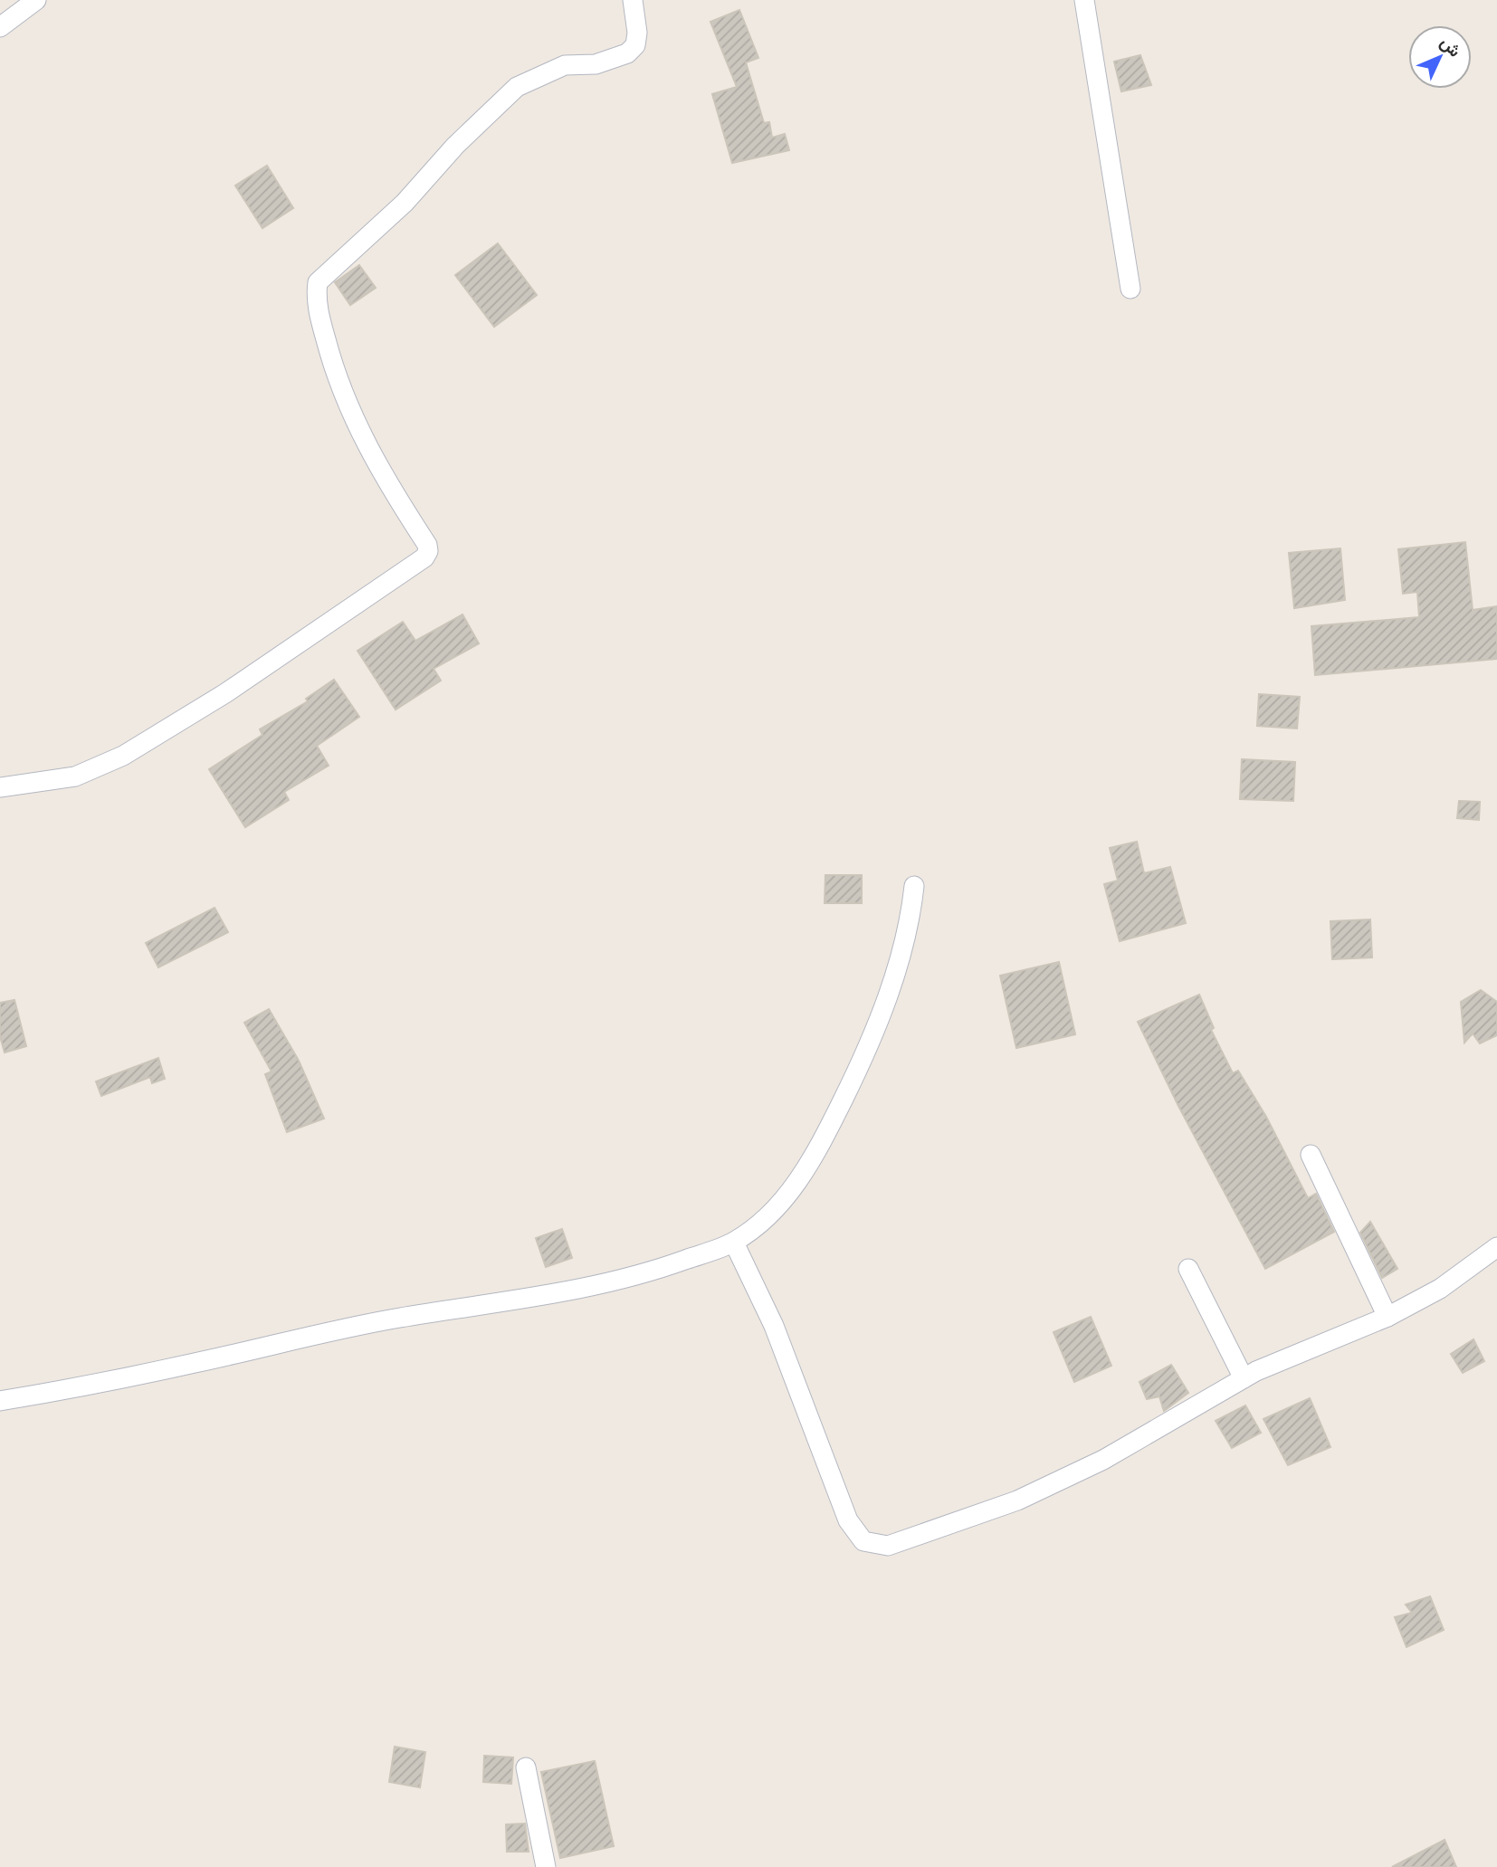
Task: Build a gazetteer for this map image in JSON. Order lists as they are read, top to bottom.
{
  "north": "top right"
}
